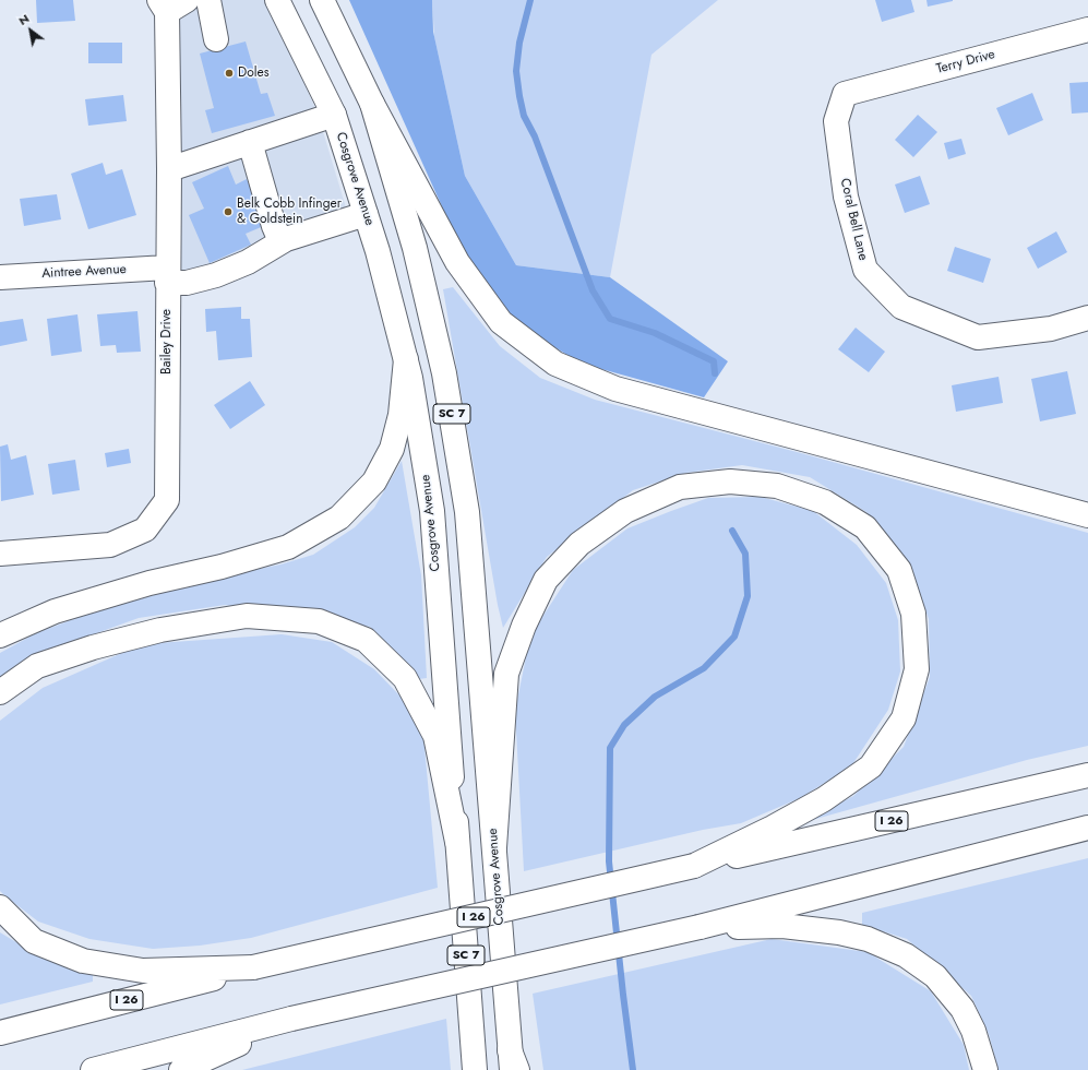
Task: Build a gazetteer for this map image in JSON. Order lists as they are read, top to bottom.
{
  "streets": {
    "main road": [
      "Terry Drive",
      "Cosgrove Avenue",
      "Coral Bell Lane",
      "Aintree Avenue",
      "Bailey Drive",
      "SC 7",
      "I 26"
    ]
  },
  "crossings": [
    ["Terry Drive", "Coral Bell Lane"],
    ["Cosgrove Avenue", "Aintree Avenue"],
    ["Aintree Avenue", "Bailey Drive"]
  ],
  "places": ["Doles", "Belk Cobb Infinger & Goldstein"],
  "north": "top left"
}
